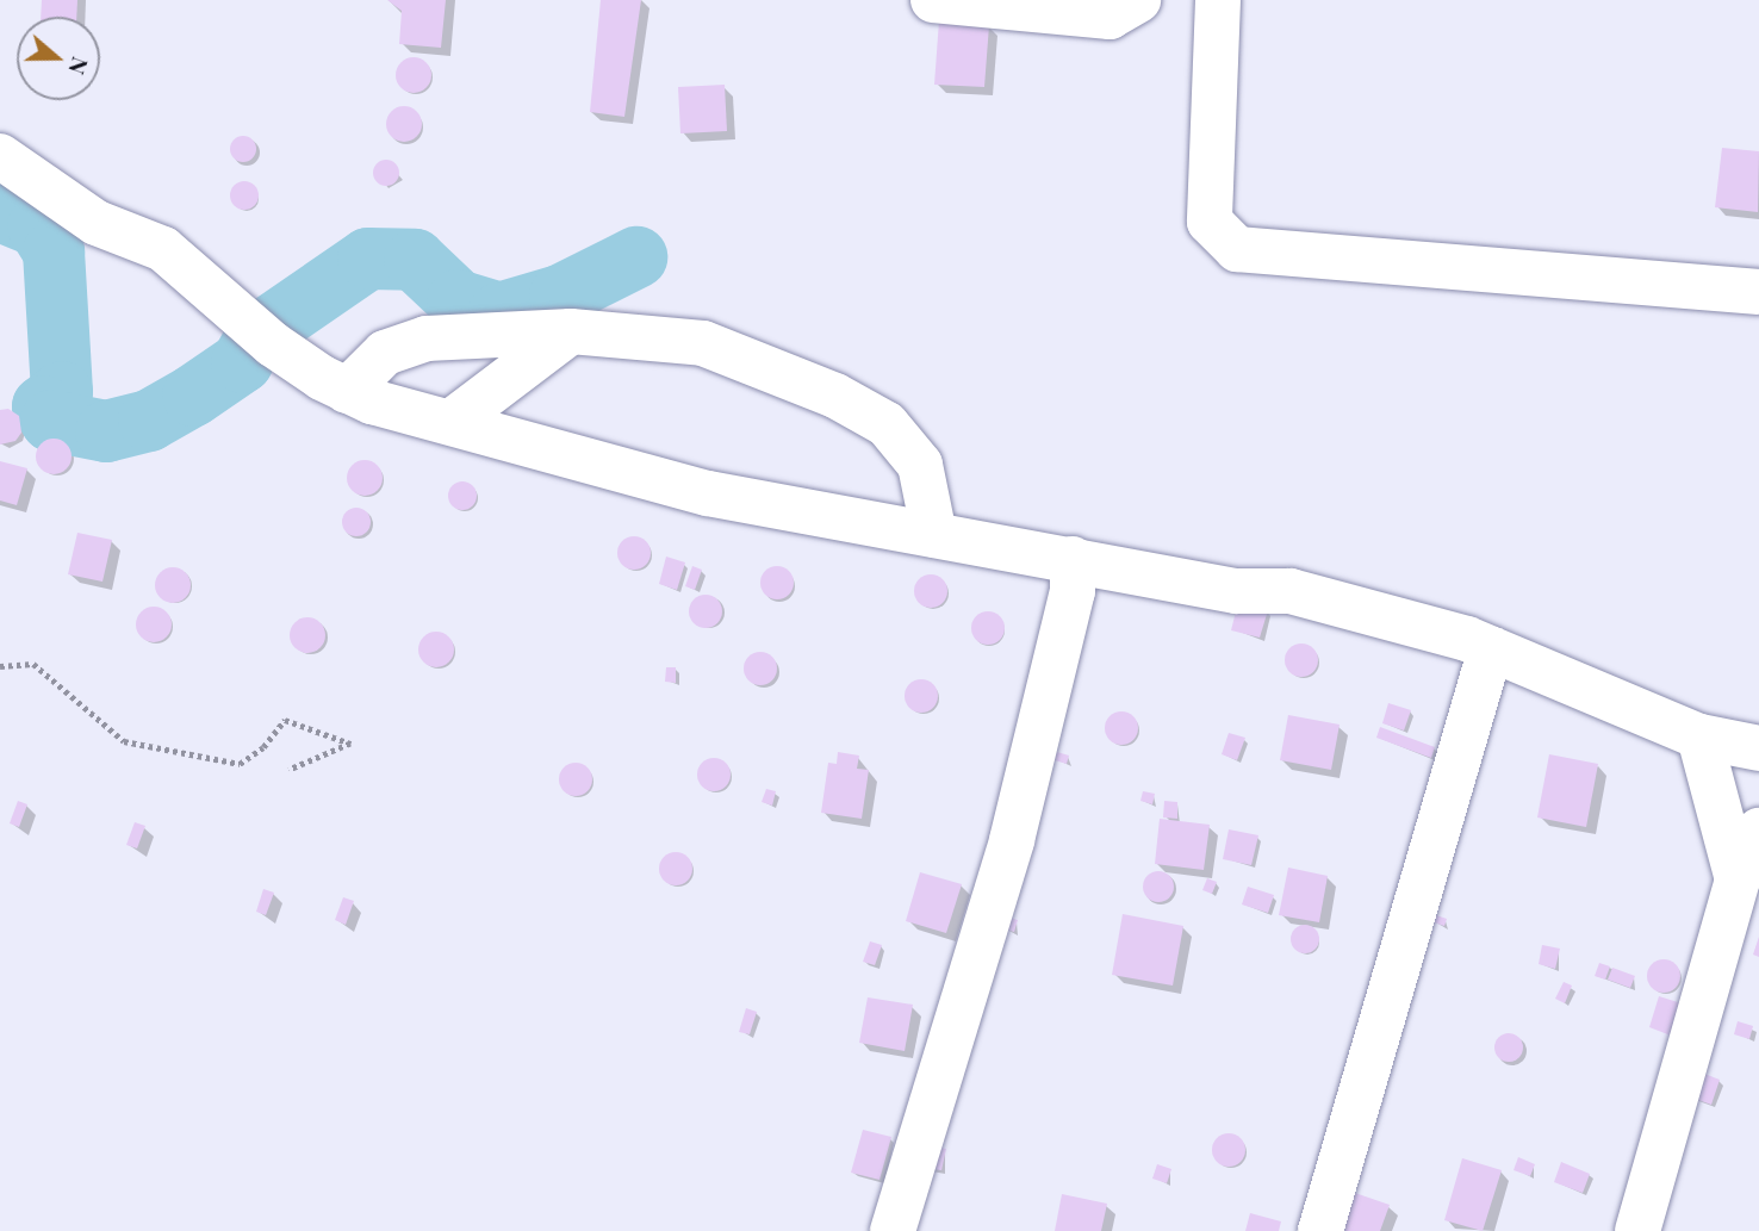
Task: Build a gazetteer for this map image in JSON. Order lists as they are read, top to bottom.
{
  "north": "right"
}
